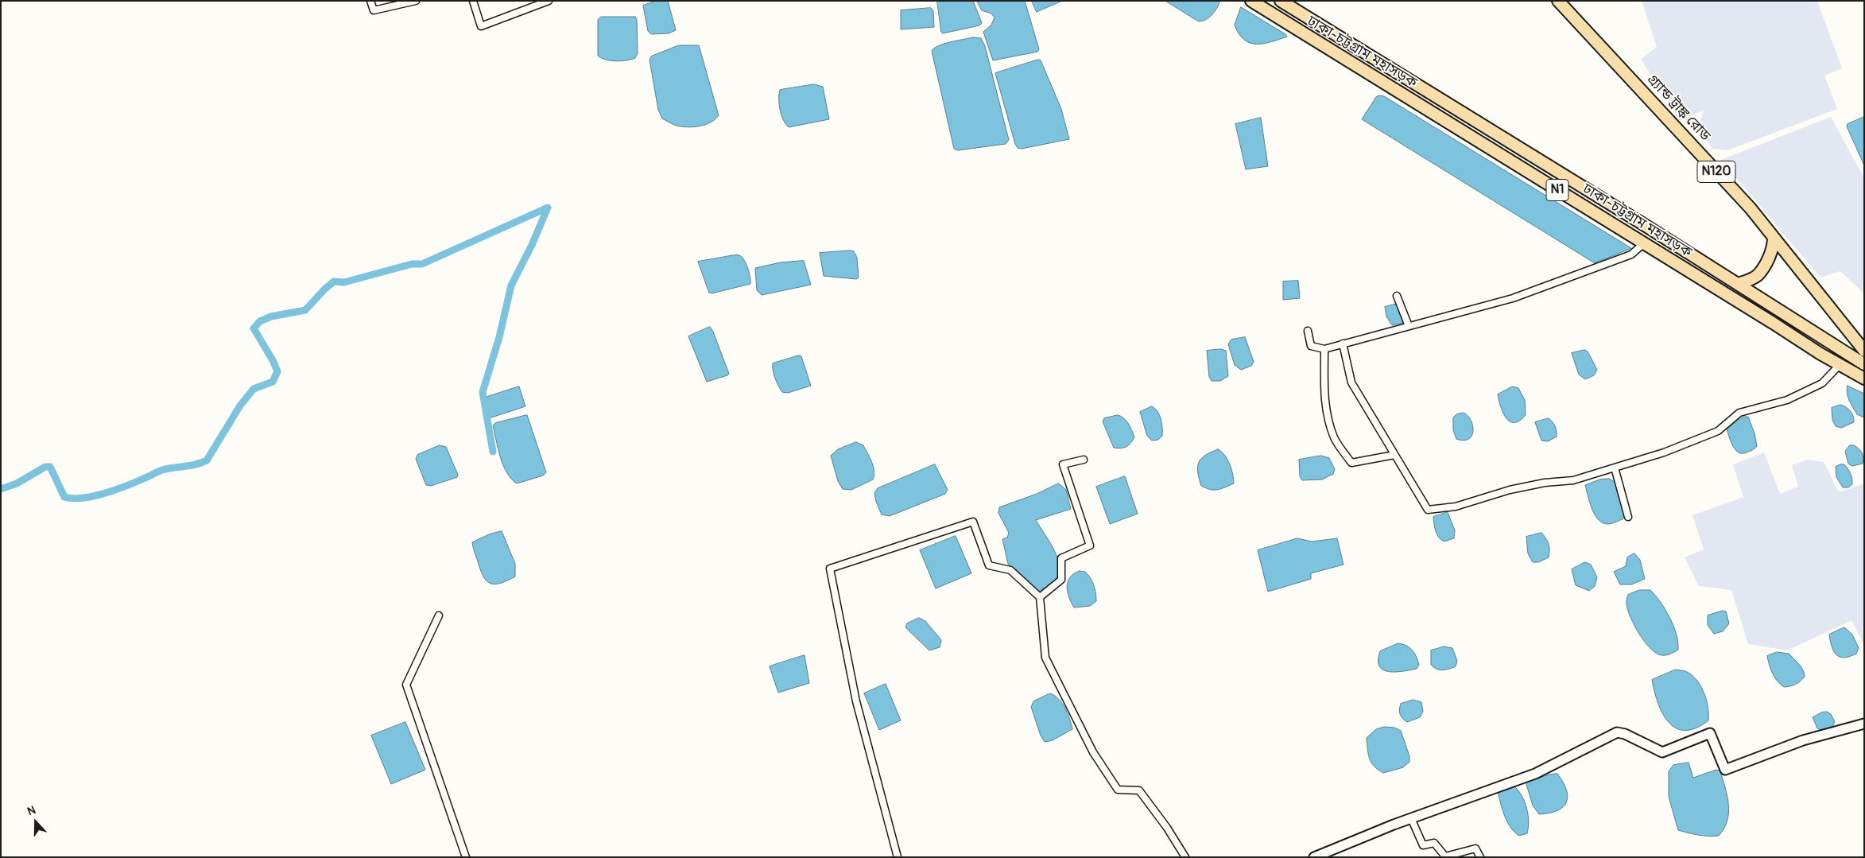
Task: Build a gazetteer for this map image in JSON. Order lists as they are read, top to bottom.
{
  "streets": {
    "highway": [
      "ঢাকা-চট্টগ্রাম মহাসড়ক",
      "গ্র্যান্ড ট্রাঙ্ক রোড",
      "N120",
      "N1"
    ]
  },
  "north": "top"
}
